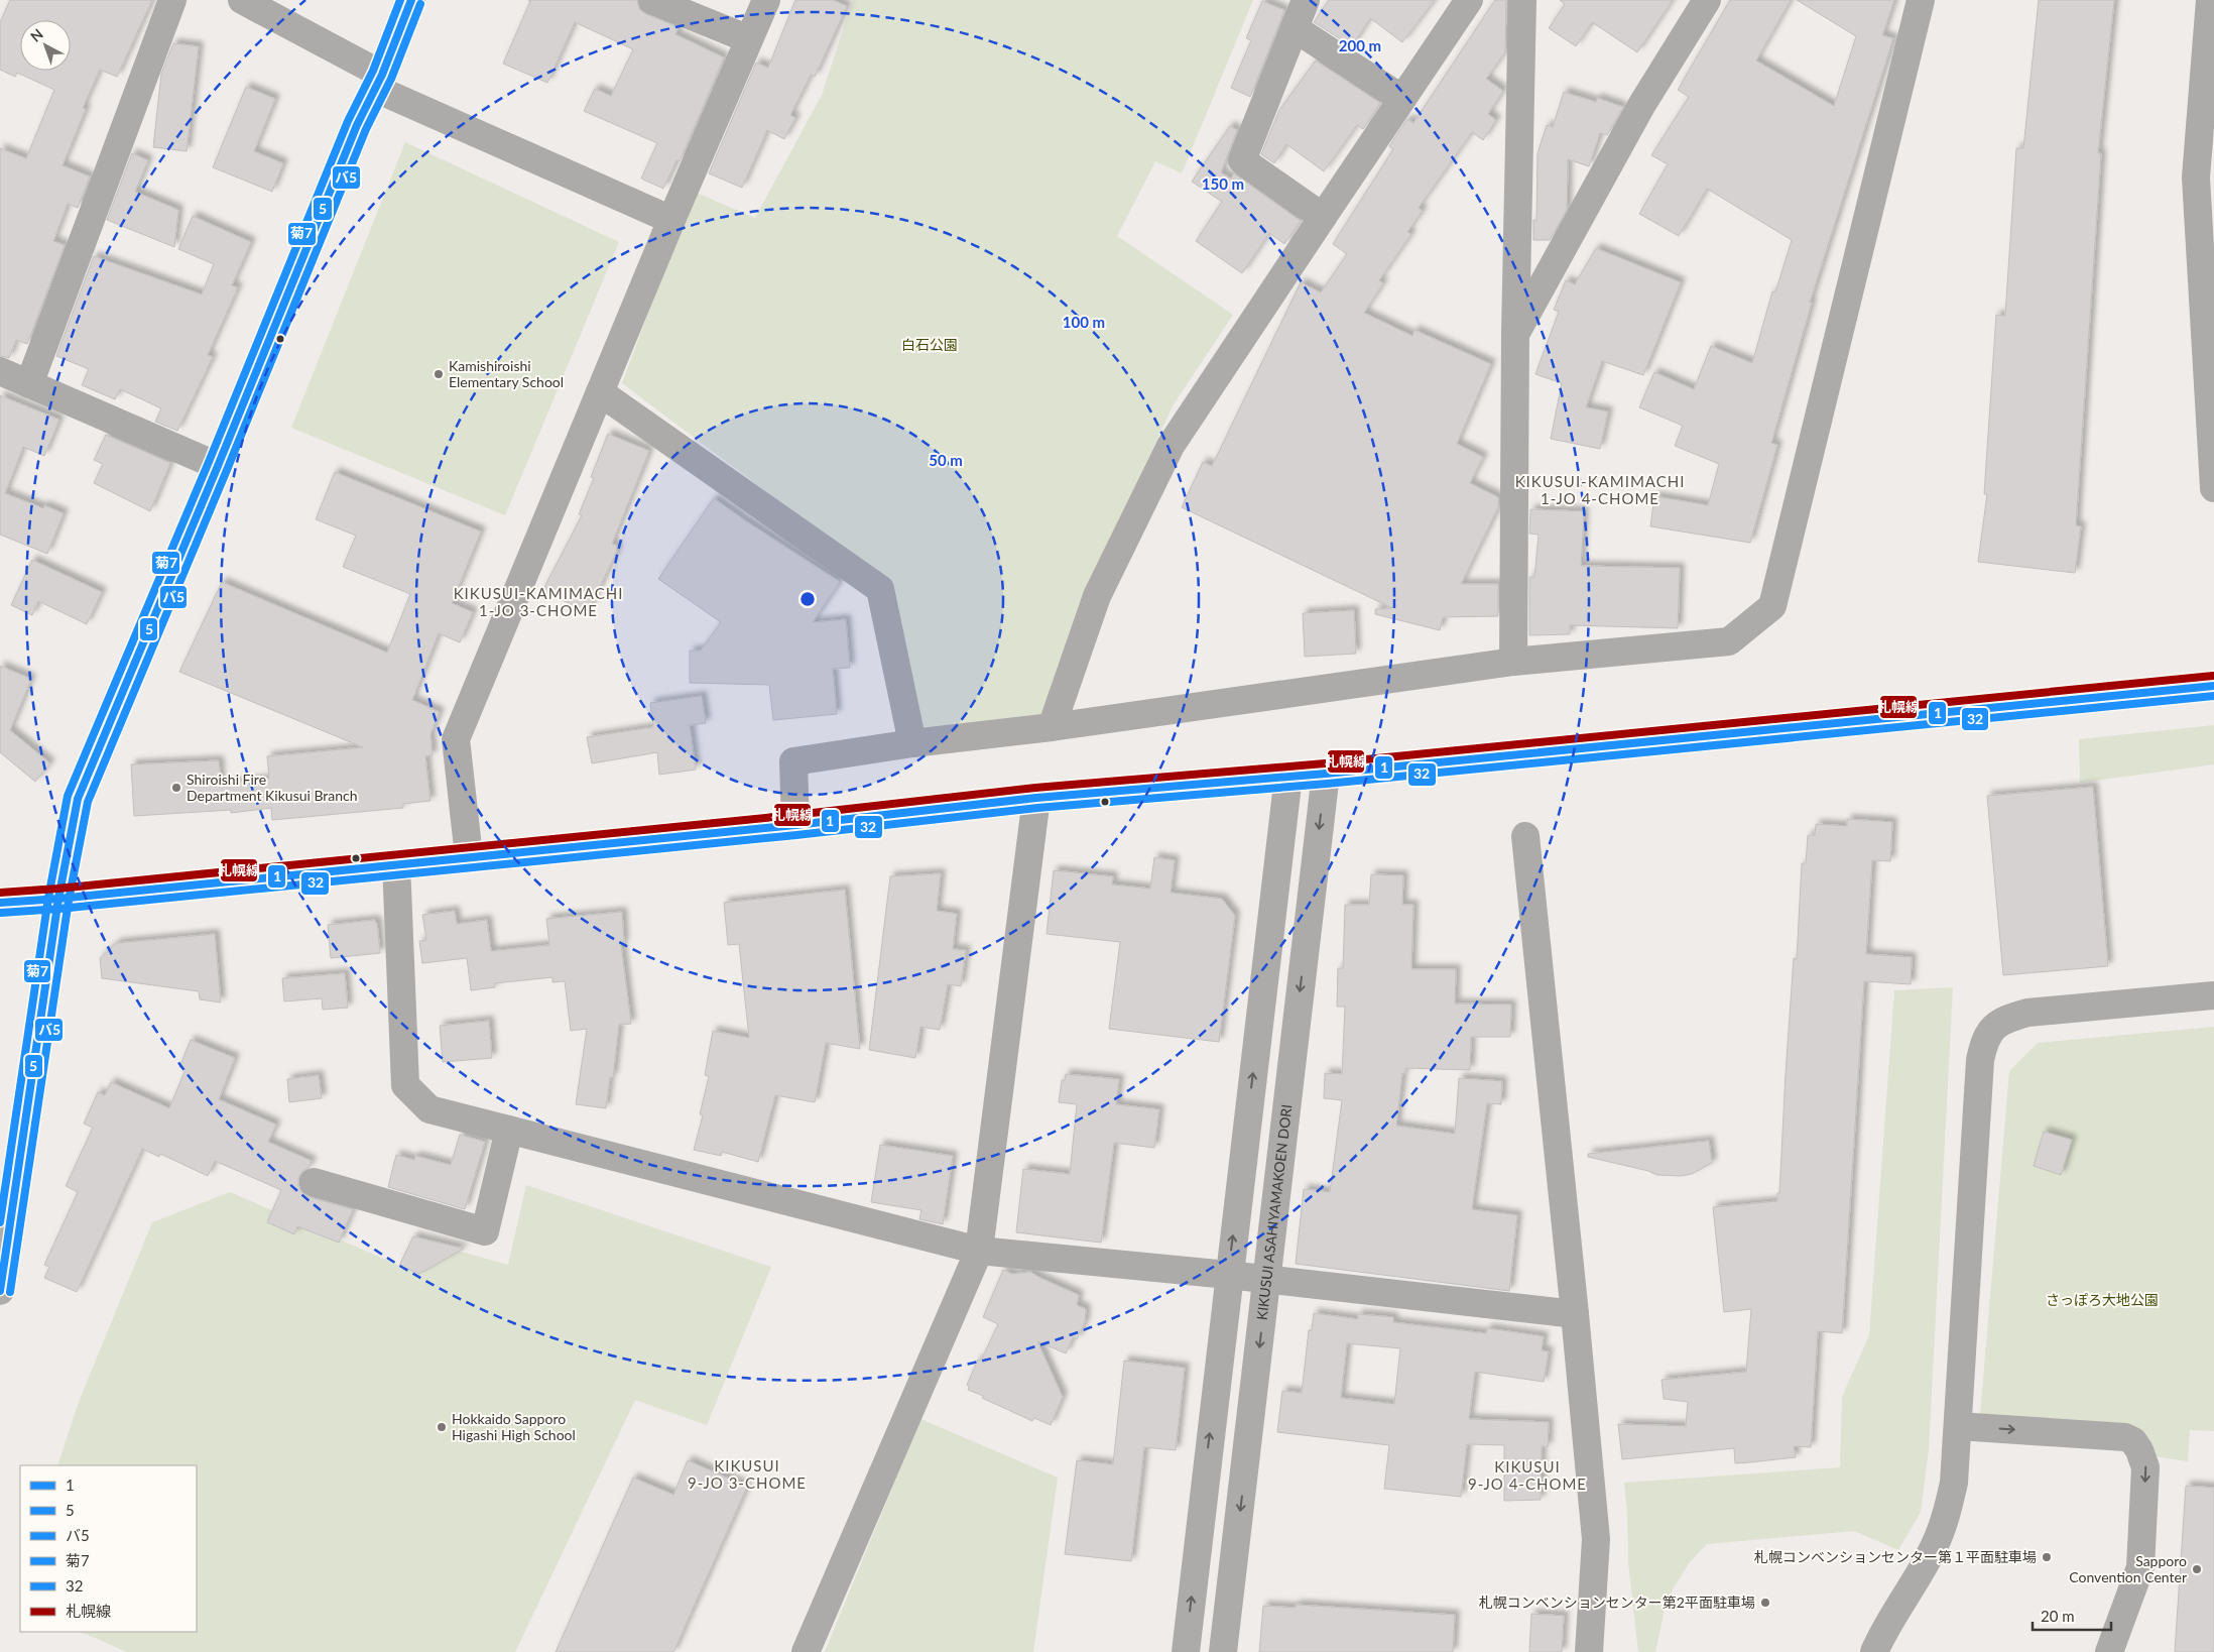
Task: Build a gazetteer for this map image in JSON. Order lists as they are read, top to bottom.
{
  "streets": {
    "street": ["KIKUSUI ASAHIYAMAKOEN DORI"]
  },
  "districts": [
    "KIKUSUI-KAMIMACHI 1-JO 4-CHOME",
    "KIKUSUI-KAMIMACHI 1-JO 3-CHOME",
    "KIKUSUI 9-JO 3-CHOME",
    "KIKUSUI 9-JO 4-CHOME"
  ],
  "parks": ["白石公園", "さっぽろ大地公園"],
  "places": [
    "Kamishiroishi Elementary School",
    "Shiroishi Fire Department Kikusui Branch",
    "Hokkaido Sapporo Higashi High School",
    "札幌コンベンションセンター第１平面駐車場",
    "Sapporo Convention Center",
    "札幌コンベンションセンター第2平面駐車場"
  ],
  "lines": [
    "transit line 5",
    "transit line 菊7",
    "transit line バ5",
    "transit line 札幌線",
    "transit line 1",
    "transit line 32"
  ],
  "legend": [
    "1",
    "5",
    "バ5",
    "菊7",
    "32",
    "札幌線"
  ],
  "scale_bar": "20 m",
  "north": "top left",
  "rings": [
    "200 m",
    "150 m",
    "100 m",
    "50 m"
  ]
}
